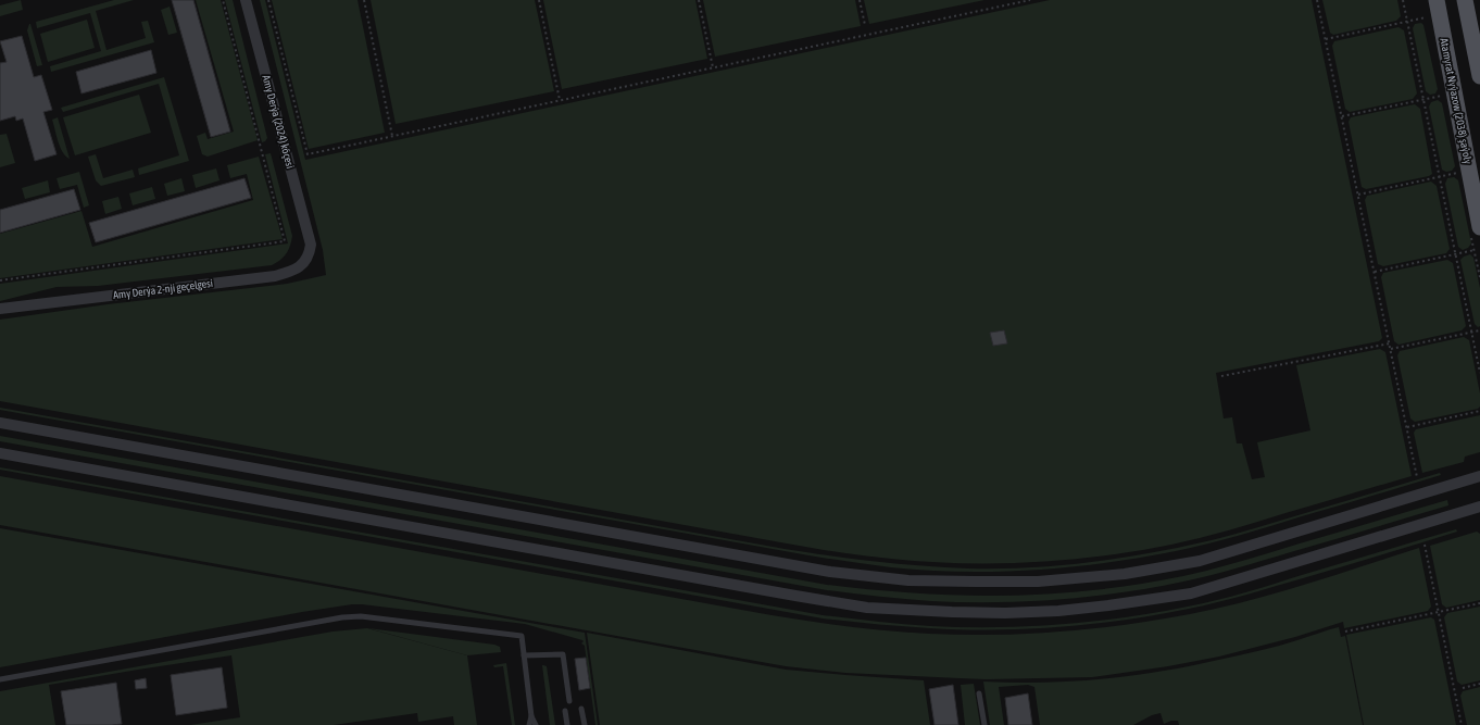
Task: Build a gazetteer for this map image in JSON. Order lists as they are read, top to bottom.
{
  "streets": {
    "main road": ["Atamyrat Nyýazow (2038) şaýoly"],
    "street": ["Amy Derýa (2024) köçesi", "Amy Derýa 2-nji geçelgesi"]
  },
  "crossings": [
    ["Amy Derýa (2024) köçesi", "Amy Derýa 2-nji geçelgesi"]
  ]
}
